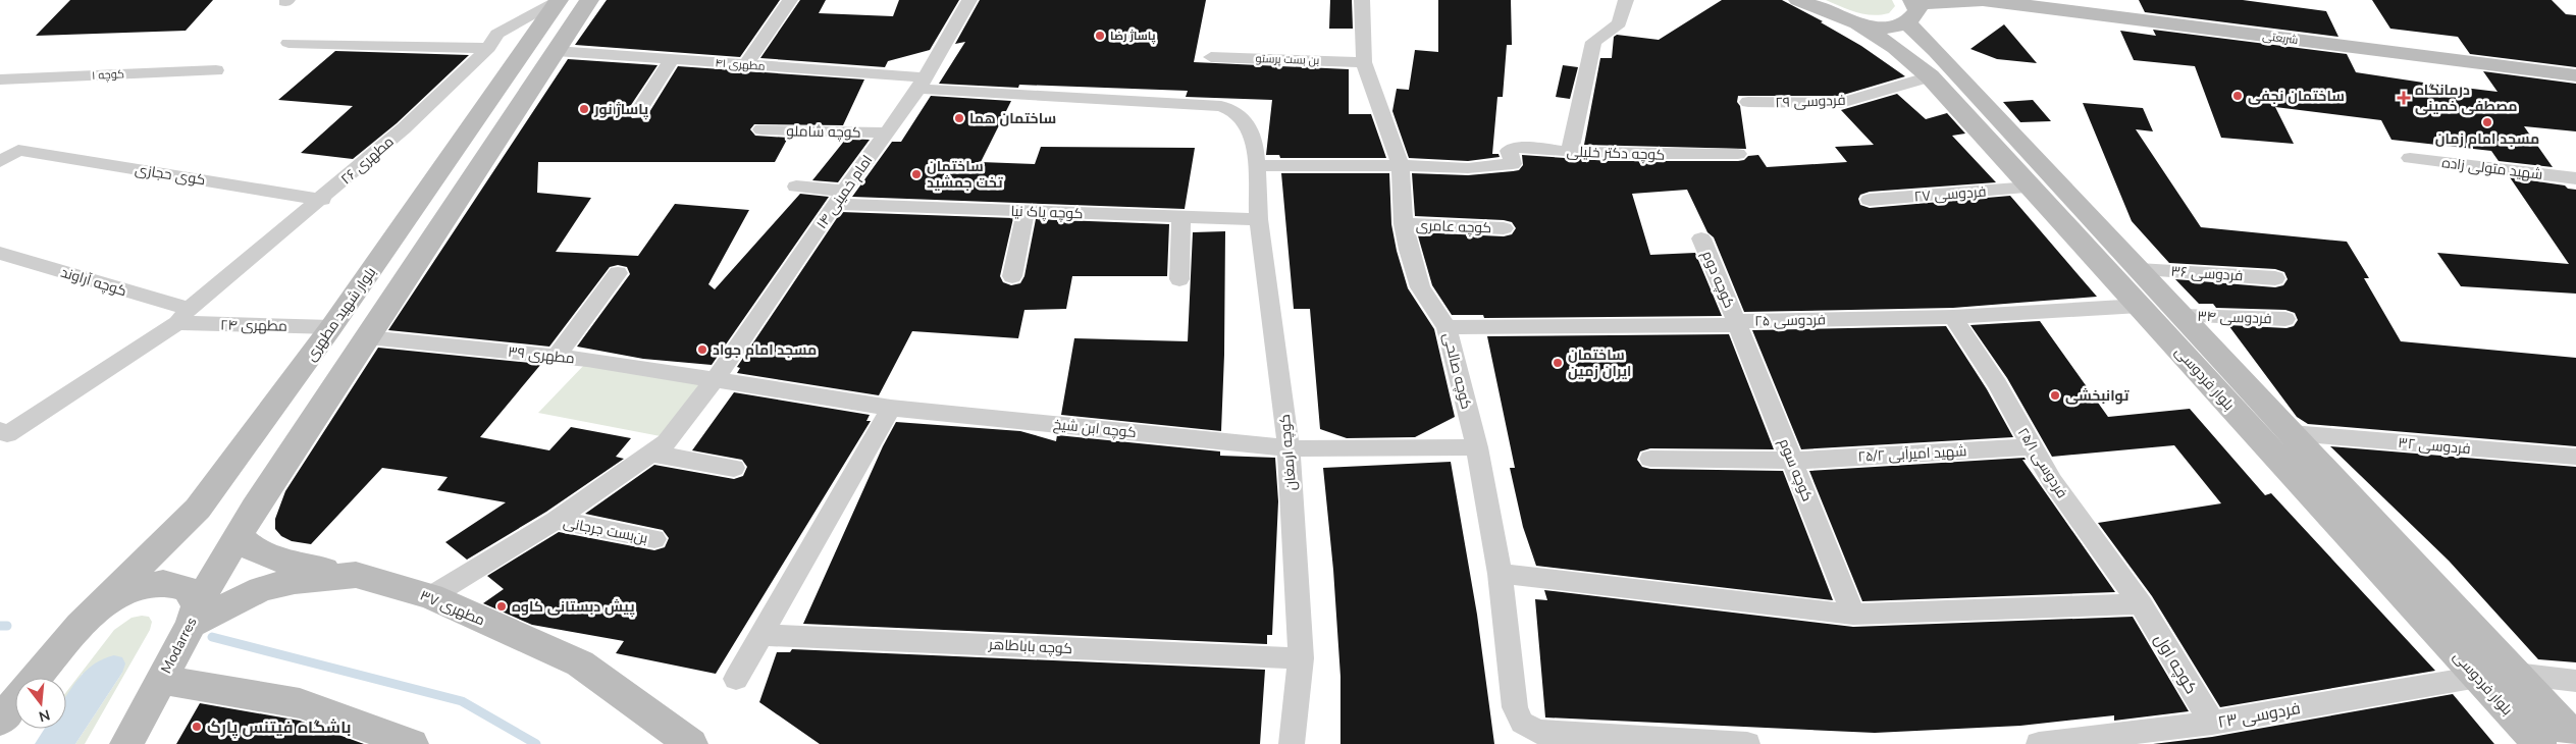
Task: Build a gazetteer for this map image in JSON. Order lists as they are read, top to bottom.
{
  "streets": {
    "main road": [
      "شریعتی",
      "بلوار شهید مطهری",
      "بلوار فردوسی",
      "مطهری ۳۷",
      "Modarres"
    ],
    "street": [
      "بن بست پرستو",
      "مطهری ۴۱",
      "کوچه ۱",
      "فردوسی ۲۹",
      "کوچه شاملو",
      "کوچه دکتر خلیلی",
      "مطهری ۲۶",
      "شهید متولی زاده",
      "کوی حجازی",
      "امام خمینی ۱۴",
      "فردوسی ۲۷",
      "کوچه پاک نیا",
      "کوچه عامری",
      "فردوسی ۳۶",
      "کوچه دوم",
      "کوچه آراوند",
      "فردوسی ۳۴",
      "فردوسی ۲۵",
      "مطهری ۲۴",
      "مطهری ۳۹",
      "کوچه صالحی",
      "کوچه ابن شیخ",
      "فردوسی ۳۲",
      "کوچه ارمغان",
      "شهید امیرآبی ۲۵/۲",
      "فردوسی ۲۵/۱",
      "کوچه سوم",
      "بن‌بست جرجانی",
      "کوچه باباطاهر",
      "کوچه اول",
      "فردوسی ۲۳"
    ]
  },
  "crossings": [
    ["شریعتی", "بلوار فردوسی"],
    ["بن بست پرستو", "کوچه صالحی"],
    ["مطهری ۴۱", "امام خمینی ۱۴"],
    ["مطهری ۴۱", "کوچه ارمغان"],
    ["فردوسی ۲۹", "بلوار فردوسی"],
    ["کوچه شاملو", "امام خمینی ۱۴"],
    ["کوچه دکتر خلیلی", "کوچه صالحی"],
    ["مطهری ۲۶", "کوی حجازی"],
    ["مطهری ۲۶", "کوچه آراوند"],
    ["مطهری ۲۶", "بلوار شهید مطهری"],
    ["مطهری ۲۶", "مطهری ۲۴"],
    ["امام خمینی ۱۴", "کوچه پاک نیا"],
    ["امام خمینی ۱۴", "مطهری ۳۹"],
    ["امام خمینی ۱۴", "کوچه ابن شیخ"],
    ["امام خمینی ۱۴", "بن‌بست جرجانی"],
    ["امام خمینی ۱۴", "مطهری ۳۷"],
    ["فردوسی ۲۷", "بلوار فردوسی"],
    ["کوچه پاک نیا", "کوچه ارمغان"],
    ["کوچه عامری", "کوچه صالحی"],
    ["فردوسی ۳۶", "بلوار فردوسی"],
    ["کوچه دوم", "فردوسی ۲۵"],
    ["کوچه دوم", "کوچه سوم"],
    ["کوچه آراوند", "مطهری ۲۴"],
    ["بلوار شهید مطهری", "مطهری ۲۴"],
    ["بلوار شهید مطهری", "Modarres"],
    ["فردوسی ۳۴", "بلوار فردوسی"],
    ["فردوسی ۲۵", "کوچه صالحی"],
    ["فردوسی ۲۵", "بلوار فردوسی"],
    ["فردوسی ۲۵", "فردوسی ۲۵/۱"],
    ["فردوسی ۲۵", "کوچه سوم"],
    ["مطهری ۳۹", "کوچه ابن شیخ"],
    ["کوچه صالحی", "کوچه ابن شیخ"],
    ["بلوار فردوسی", "فردوسی ۳۲"],
    ["بلوار فردوسی", "فردوسی ۲۳"],
    ["کوچه ابن شیخ", "کوچه ارمغان"],
    ["کوچه ارمغان", "کوچه باباطاهر"],
    ["شهید امیرآبی ۲۵/۲", "فردوسی ۲۵/۱"],
    ["شهید امیرآبی ۲۵/۲", "کوچه سوم"],
    ["فردوسی ۲۵/۱", "کوچه اول"],
    ["مطهری ۳۷", "Modarres"],
    ["کوچه اول", "فردوسی ۲۳"]
  ],
  "places": {
    "other": [
      "پاساژ رضا",
      "ساختمان نجفی",
      "پاساژ نور",
      "ساختمان هما",
      "مسجد امام زمان",
      "ساختمان تخت جمشید",
      "مسجد امام جواد",
      "ساختمان ایران زمین",
      "توانبخشی",
      "پیش دبستانی کاوه",
      "باشگاه فیتنس پارک"
    ],
    "health": ["درمانگاه مصطفی خمینی"]
  },
  "north": "bottom"
}
